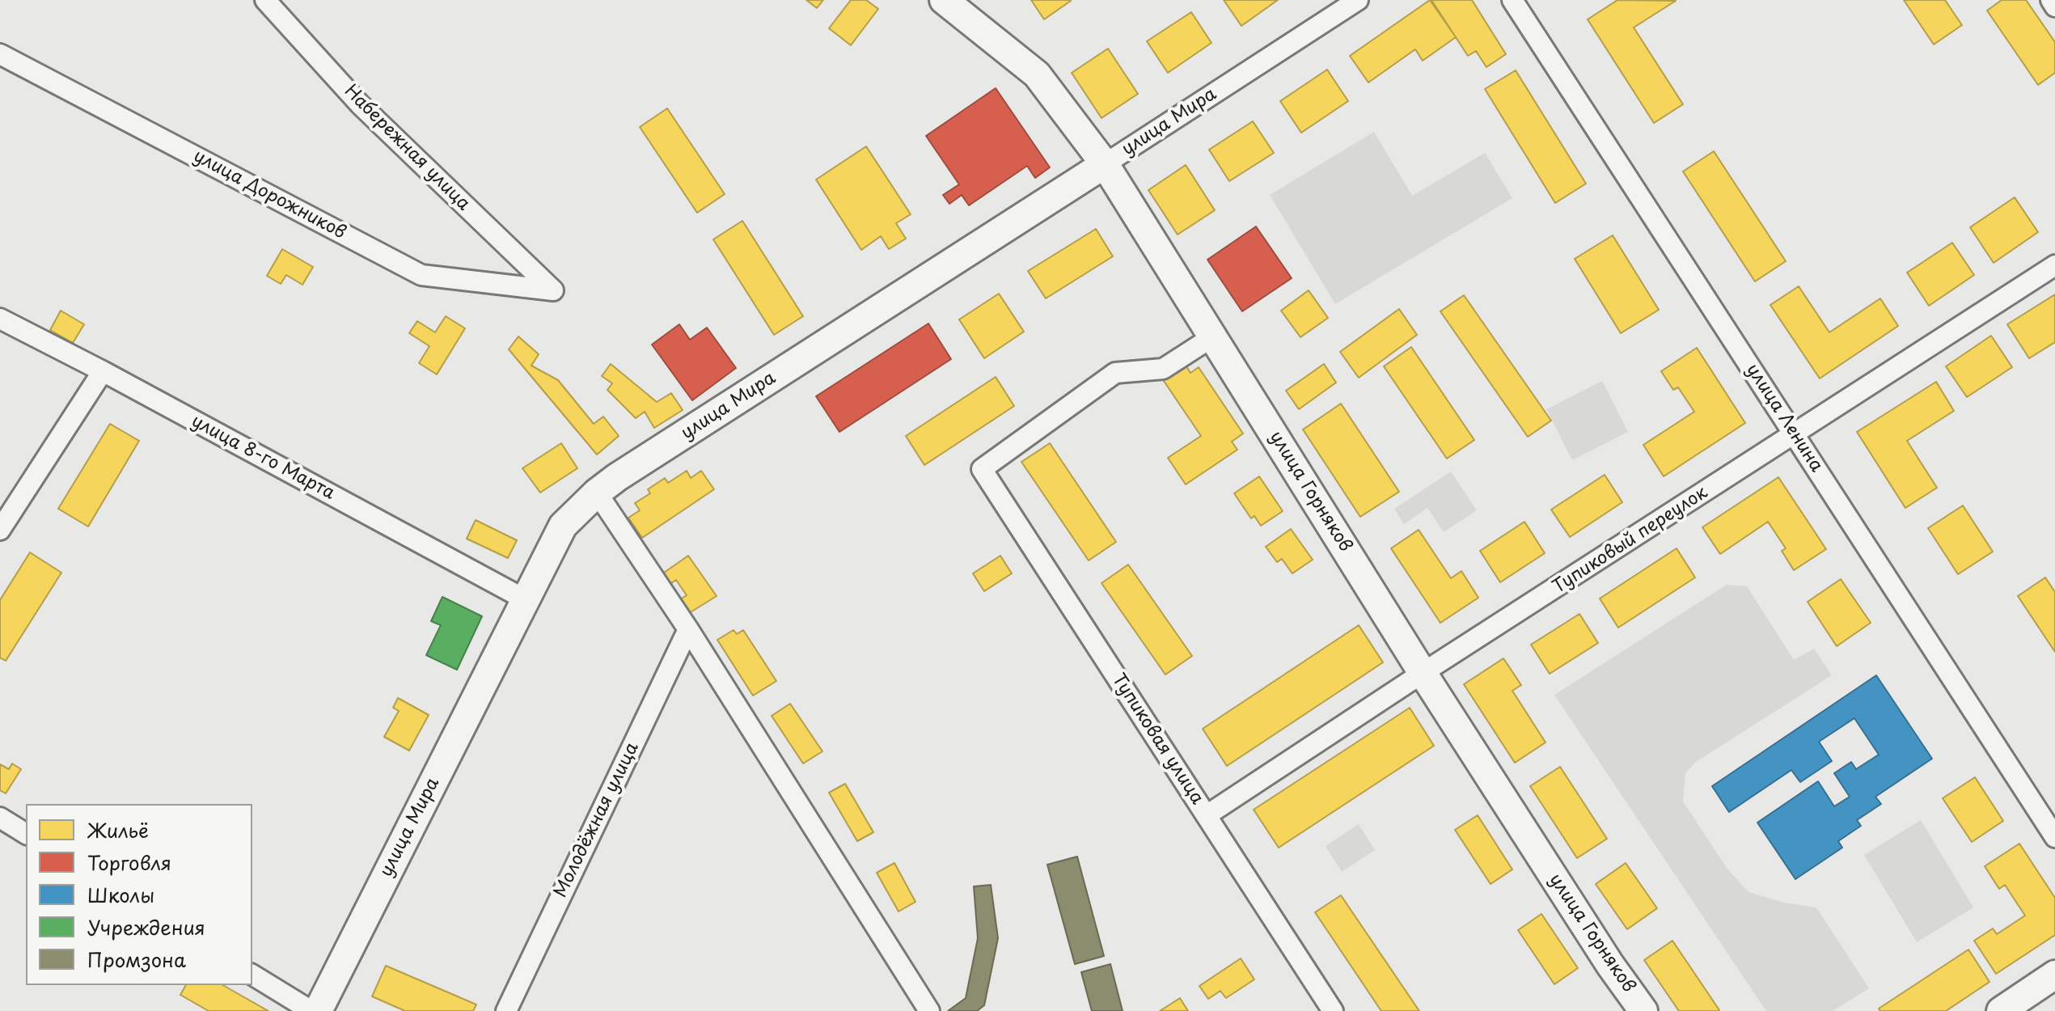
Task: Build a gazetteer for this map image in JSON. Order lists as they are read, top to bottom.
{
  "streets": {
    "main road": ["улица Мира", "улица Горняков"],
    "street": [
      "Набережная улица",
      "улица Дорожников",
      "улица Ленина",
      "улица 8-го Марта",
      "Тупиковый переулок",
      "Тупиковая улица",
      "Молодёжная улица"
    ]
  },
  "crossings": [
    ["улица Мира", "улица 8-го Марта"],
    ["улица Мира", "улица Горняков"],
    ["Набережная улица", "улица Дорожников"],
    ["улица Ленина", "Тупиковый переулок"],
    ["улица Горняков", "Тупиковый переулок"],
    ["улица Горняков", "Тупиковая улица"],
    ["Тупиковый переулок", "Тупиковая улица"]
  ],
  "legend": [
    "Жильё",
    "Торговля",
    "Школы",
    "Учреждения",
    "Промзона"
  ]
}
